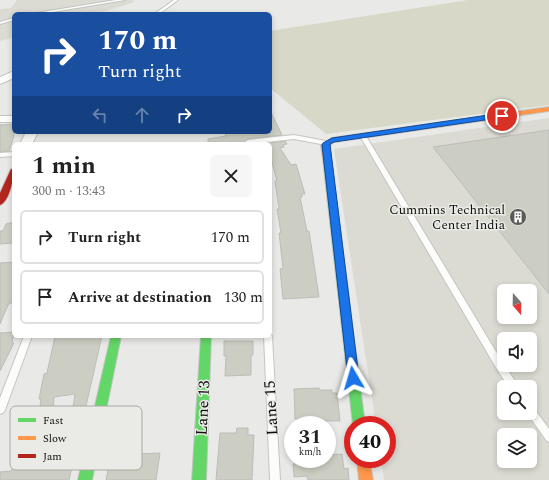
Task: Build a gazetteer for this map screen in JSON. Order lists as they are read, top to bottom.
{
  "streets": {
    "street": ["Lane 13"],
    "lane": ["Lane 15"]
  },
  "places": {
    "building": ["Cummins Technical Center India"]
  },
  "legend": ["Fast", "Slow", "Jam"],
  "north": "bottom",
  "page": {
    "turn": ["170 m", "Turn right"],
    "heading": ["1 min", "300 m · 13:43"],
    "list": [
      {
        "name": "Turn right",
        "value": "170 m"
      },
      {
        "name": "Arrive at destination",
        "value": "130 m"
      }
    ],
    "speed": "31 km/h",
    "limit": "40"
  }
}
